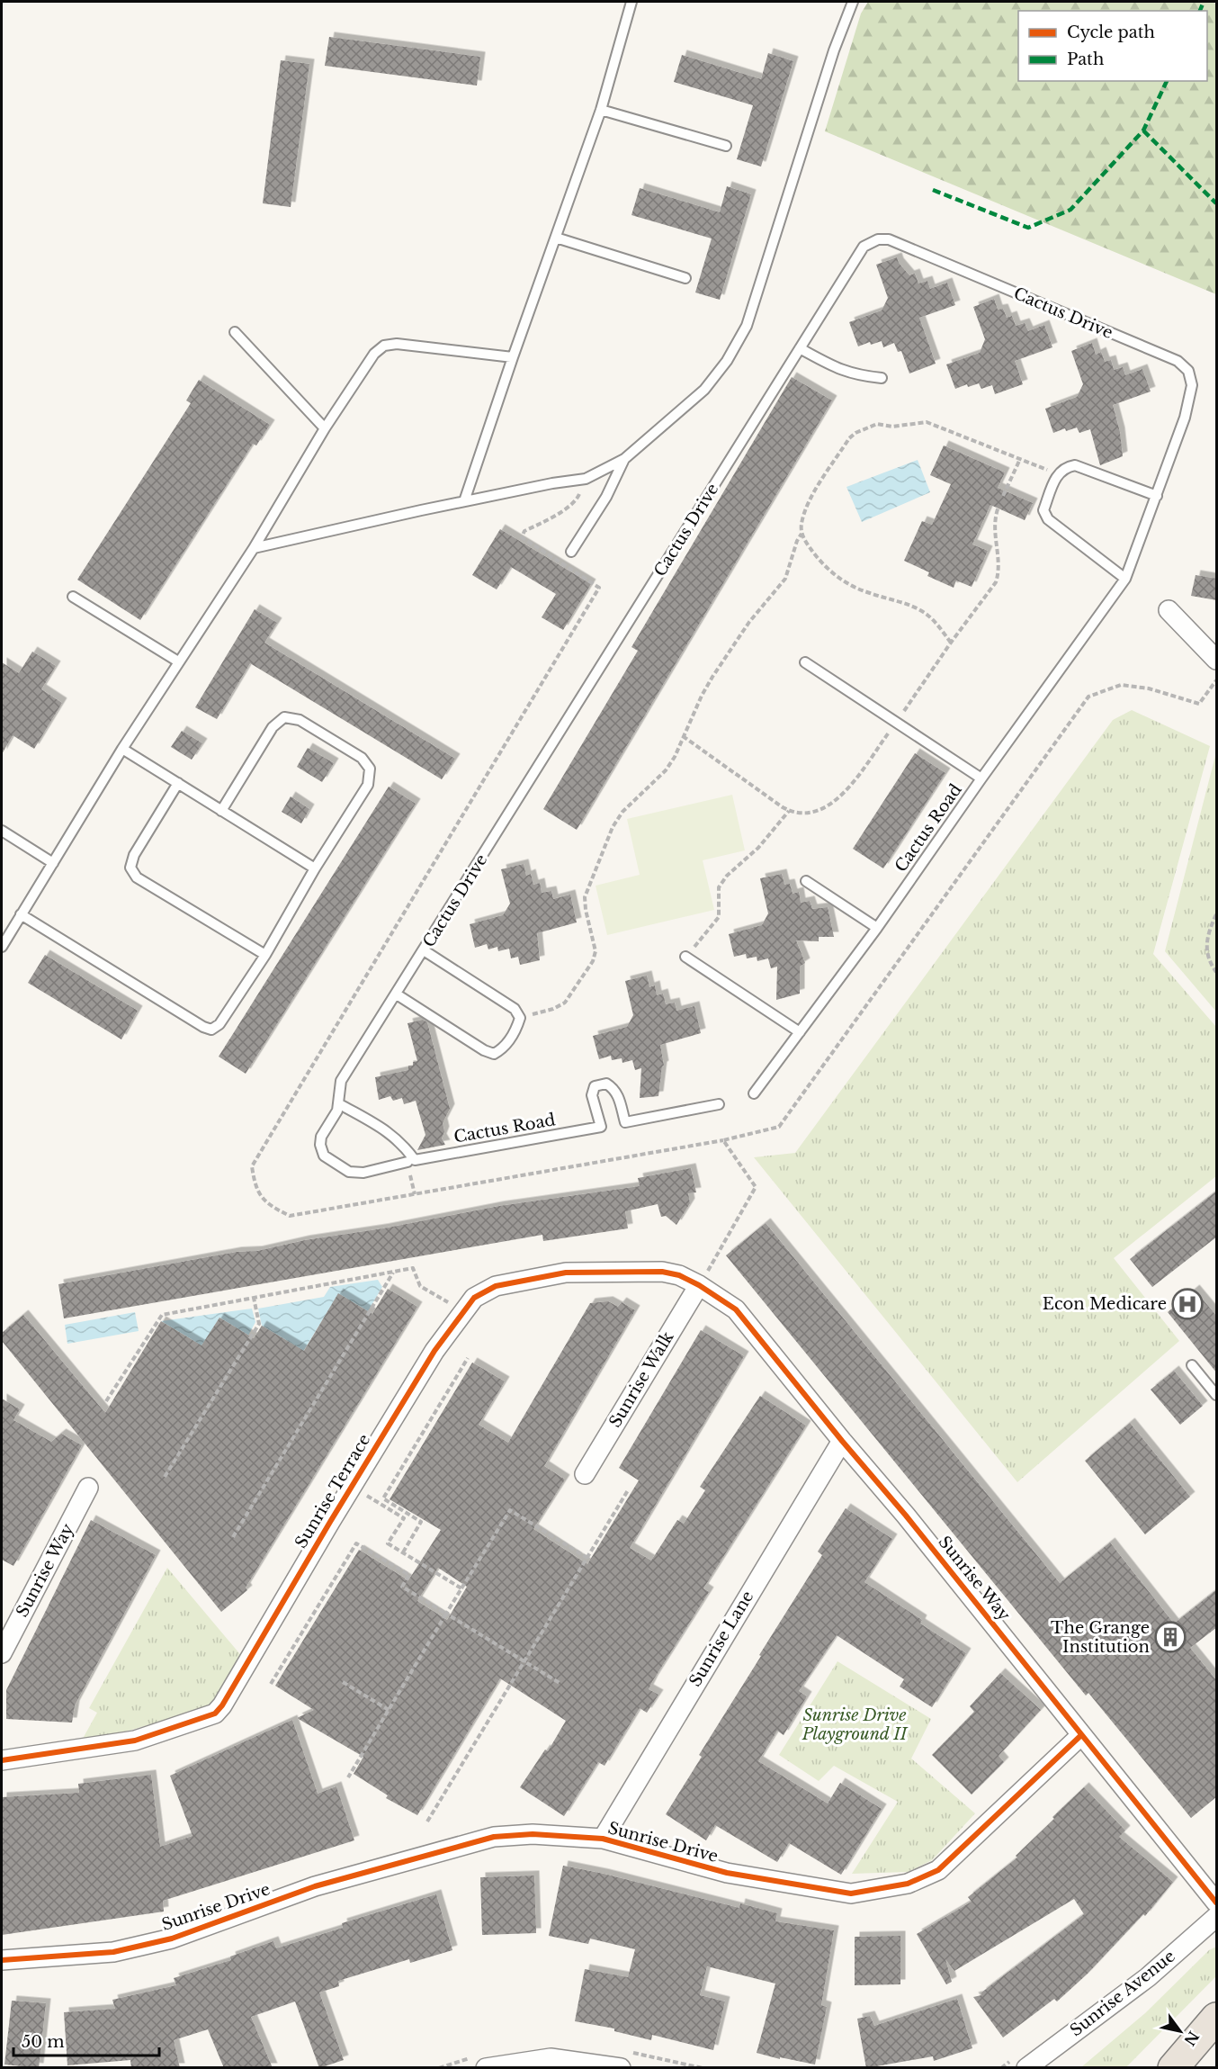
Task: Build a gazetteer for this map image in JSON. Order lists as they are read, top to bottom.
{
  "streets": {
    "street": [
      "Sunrise Walk",
      "Sunrise Terrace",
      "Sunrise Way",
      "Sunrise Lane",
      "Sunrise Drive",
      "Sunrise Avenue"
    ],
    "lane": ["Cactus Drive", "Cactus Road"]
  },
  "crossings": [
    ["Cactus Drive", "Cactus Road"],
    ["Sunrise Walk", "Sunrise Terrace"],
    ["Sunrise Walk", "Sunrise Way"],
    ["Sunrise Terrace", "Sunrise Way"],
    ["Sunrise Way", "Sunrise Lane"],
    ["Sunrise Way", "Sunrise Drive"],
    ["Sunrise Lane", "Sunrise Drive"]
  ],
  "parks": ["Sunrise Drive Playground II"],
  "places": {
    "hospital": ["Econ Medicare"],
    "building": ["The Grange Institution"]
  },
  "legend": ["Cycle path", "Path"],
  "scale_bar": "50 m",
  "north": "bottom right"
}
